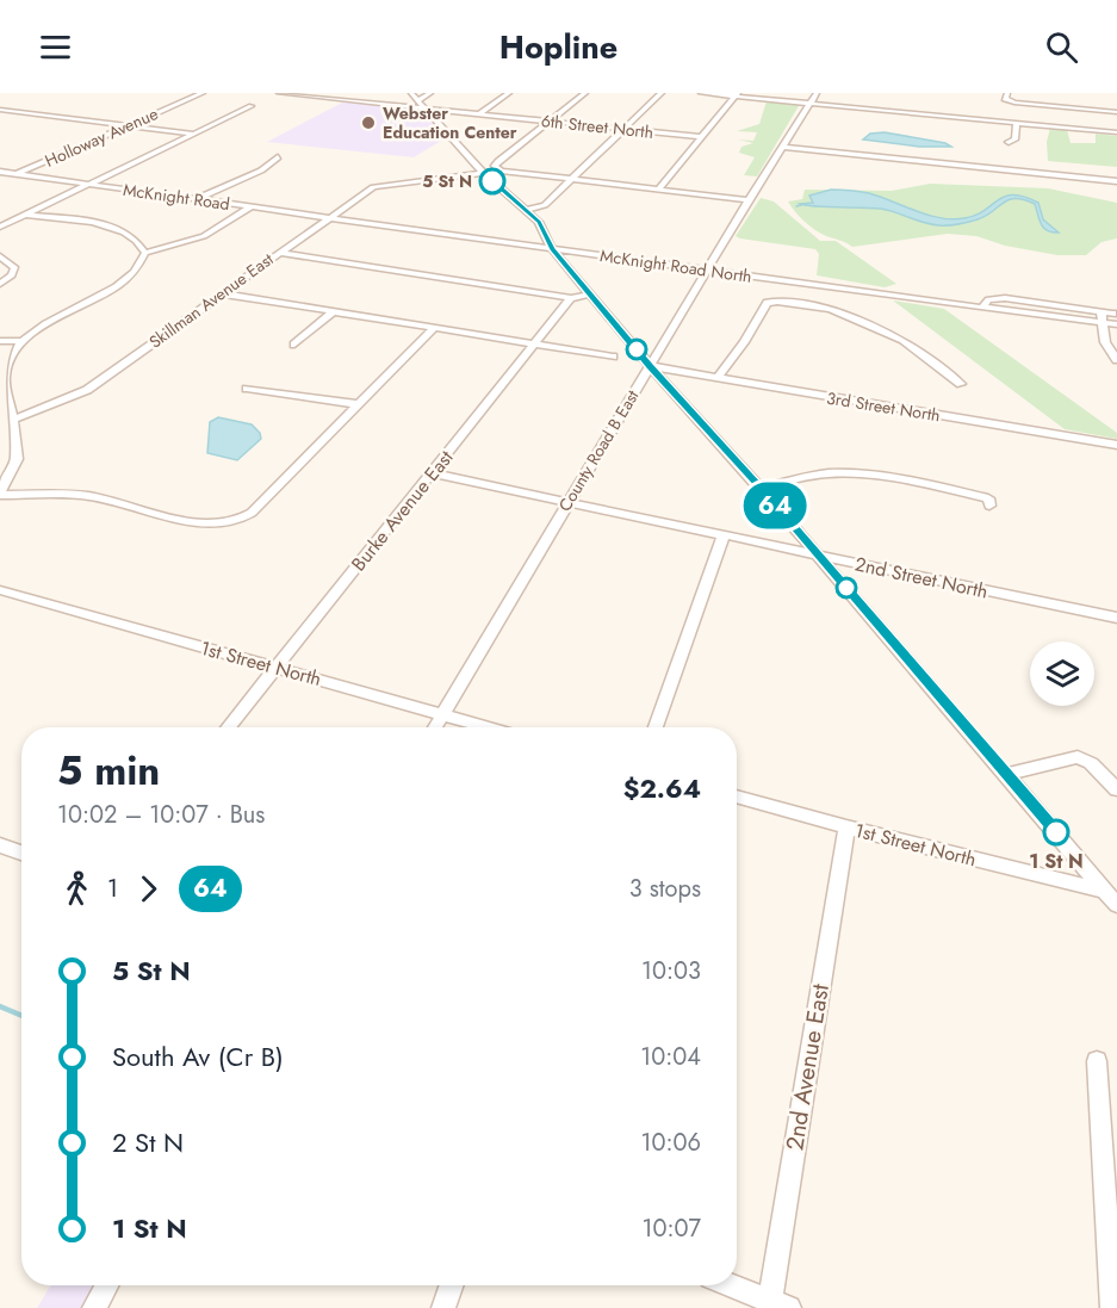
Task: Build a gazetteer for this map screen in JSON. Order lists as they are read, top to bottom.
{
  "streets": {
    "street": [
      "6th Street North",
      "Holloway Avenue",
      "McKnight Road",
      "McKnight Road North",
      "Skillman Avenue East",
      "3rd Street North",
      "County Road B East",
      "Burke Avenue East",
      "2nd Street North",
      "1st Street North",
      "2nd Avenue East"
    ]
  },
  "crossings": [
    ["Holloway Avenue", "McKnight Road"],
    ["McKnight Road", "McKnight Road North"],
    ["McKnight Road North", "Skillman Avenue East"],
    ["McKnight Road North", "County Road B East"],
    ["Skillman Avenue East", "County Road B East"],
    ["3rd Street North", "County Road B East"],
    ["County Road B East", "2nd Street North"],
    ["County Road B East", "1st Street North"],
    ["Burke Avenue East", "2nd Street North"],
    ["Burke Avenue East", "1st Street North"],
    ["1st Street North", "2nd Avenue East"]
  ],
  "places": ["Webster Education Center", "5 St N", "1 St N"],
  "lines": ["bus line 64"],
  "page": {
    "header": "Hopline",
    "on_map": "64",
    "heading": ["5 min", "10:02 – 10:07 · Bus", "$2.64"],
    "legs": ["1", "64", "3 stops"],
    "list": [
      {
        "name": "5 St N",
        "value": "10:03"
      },
      {
        "name": "South Av (Cr B)",
        "value": "10:04"
      },
      {
        "name": "2 St N",
        "value": "10:06"
      },
      {
        "name": "1 St N",
        "value": "10:07"
      }
    ]
  }
}
